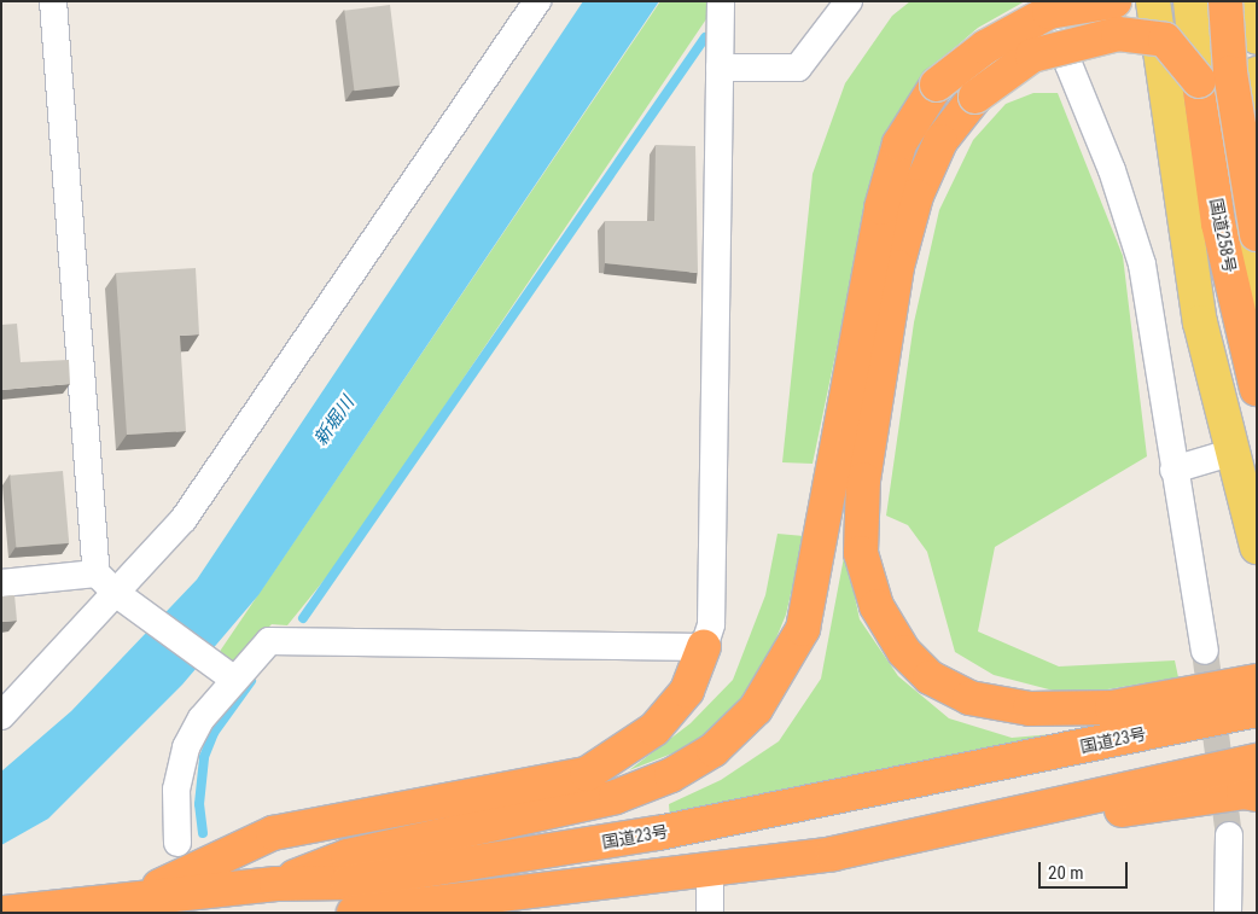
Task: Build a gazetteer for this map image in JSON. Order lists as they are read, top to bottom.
{
  "streets": {
    "highway": ["国道258号", "国道23号"]
  },
  "water": ["新堀川"],
  "scale_bar": "20 m"
}
